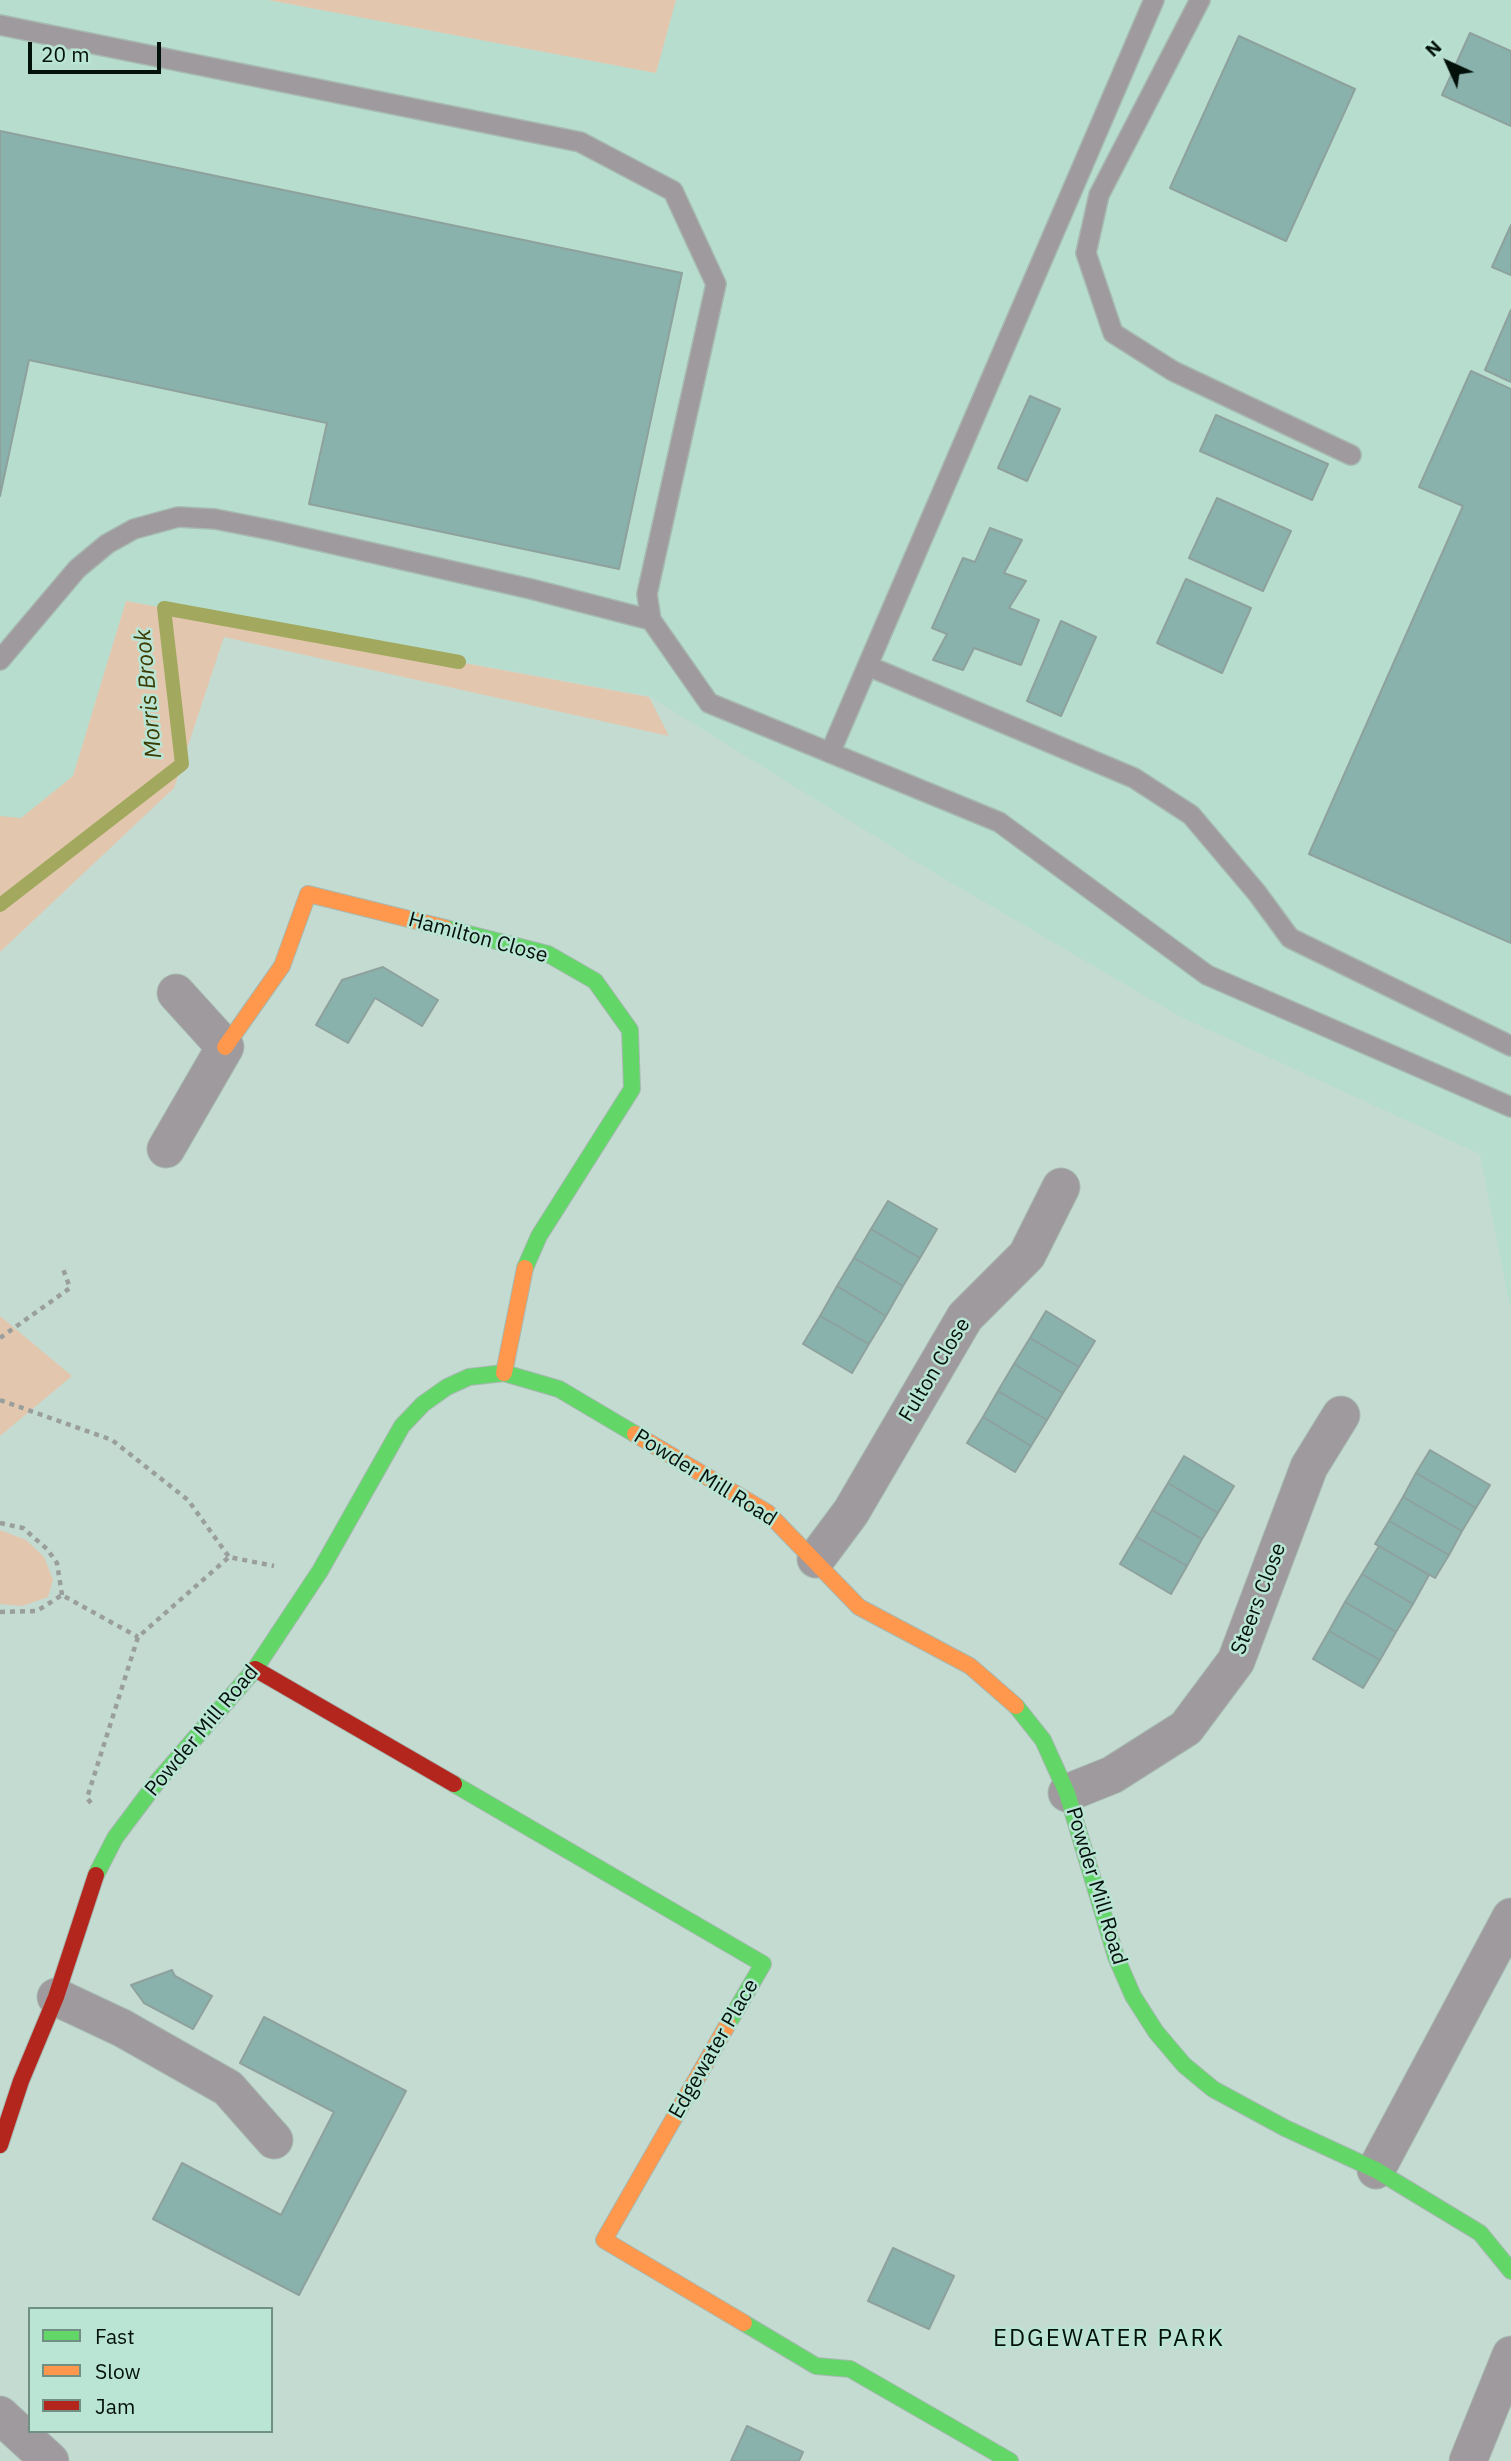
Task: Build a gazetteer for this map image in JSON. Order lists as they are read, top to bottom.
{
  "streets": {
    "street": [
      "Hamilton Close",
      "Fulton Close",
      "Powder Mill Road",
      "Steers Close",
      "Edgewater Place"
    ]
  },
  "crossings": [
    ["Hamilton Close", "Powder Mill Road"],
    ["Fulton Close", "Powder Mill Road"],
    ["Powder Mill Road", "Steers Close"],
    ["Powder Mill Road", "Edgewater Place"]
  ],
  "districts": ["EDGEWATER PARK"],
  "water": ["Morris Brook"],
  "legend": ["Fast", "Slow", "Jam"],
  "scale_bar": "20 m",
  "north": "top left"
}
